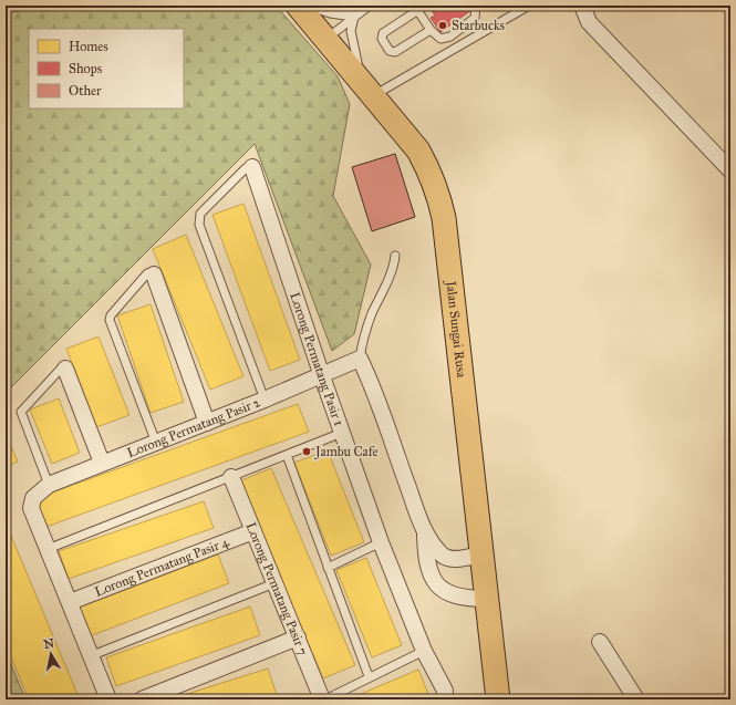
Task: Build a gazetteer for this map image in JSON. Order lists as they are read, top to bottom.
{
  "streets": {
    "main road": ["Jalan Sungai Rusa"],
    "street": [
      "Lorong Permatang Pasir 1",
      "Lorong Permatang Pasir 2",
      "Lorong Permatang Pasir 4",
      "Lorong Permatang Pasir 7"
    ]
  },
  "crossings": [
    ["Lorong Permatang Pasir 1", "Lorong Permatang Pasir 2"],
    ["Lorong Permatang Pasir 4", "Lorong Permatang Pasir 7"]
  ],
  "places": ["Starbucks", "Jambu Cafe"],
  "legend": ["Homes", "Shops", "Other"],
  "north": "top"
}
